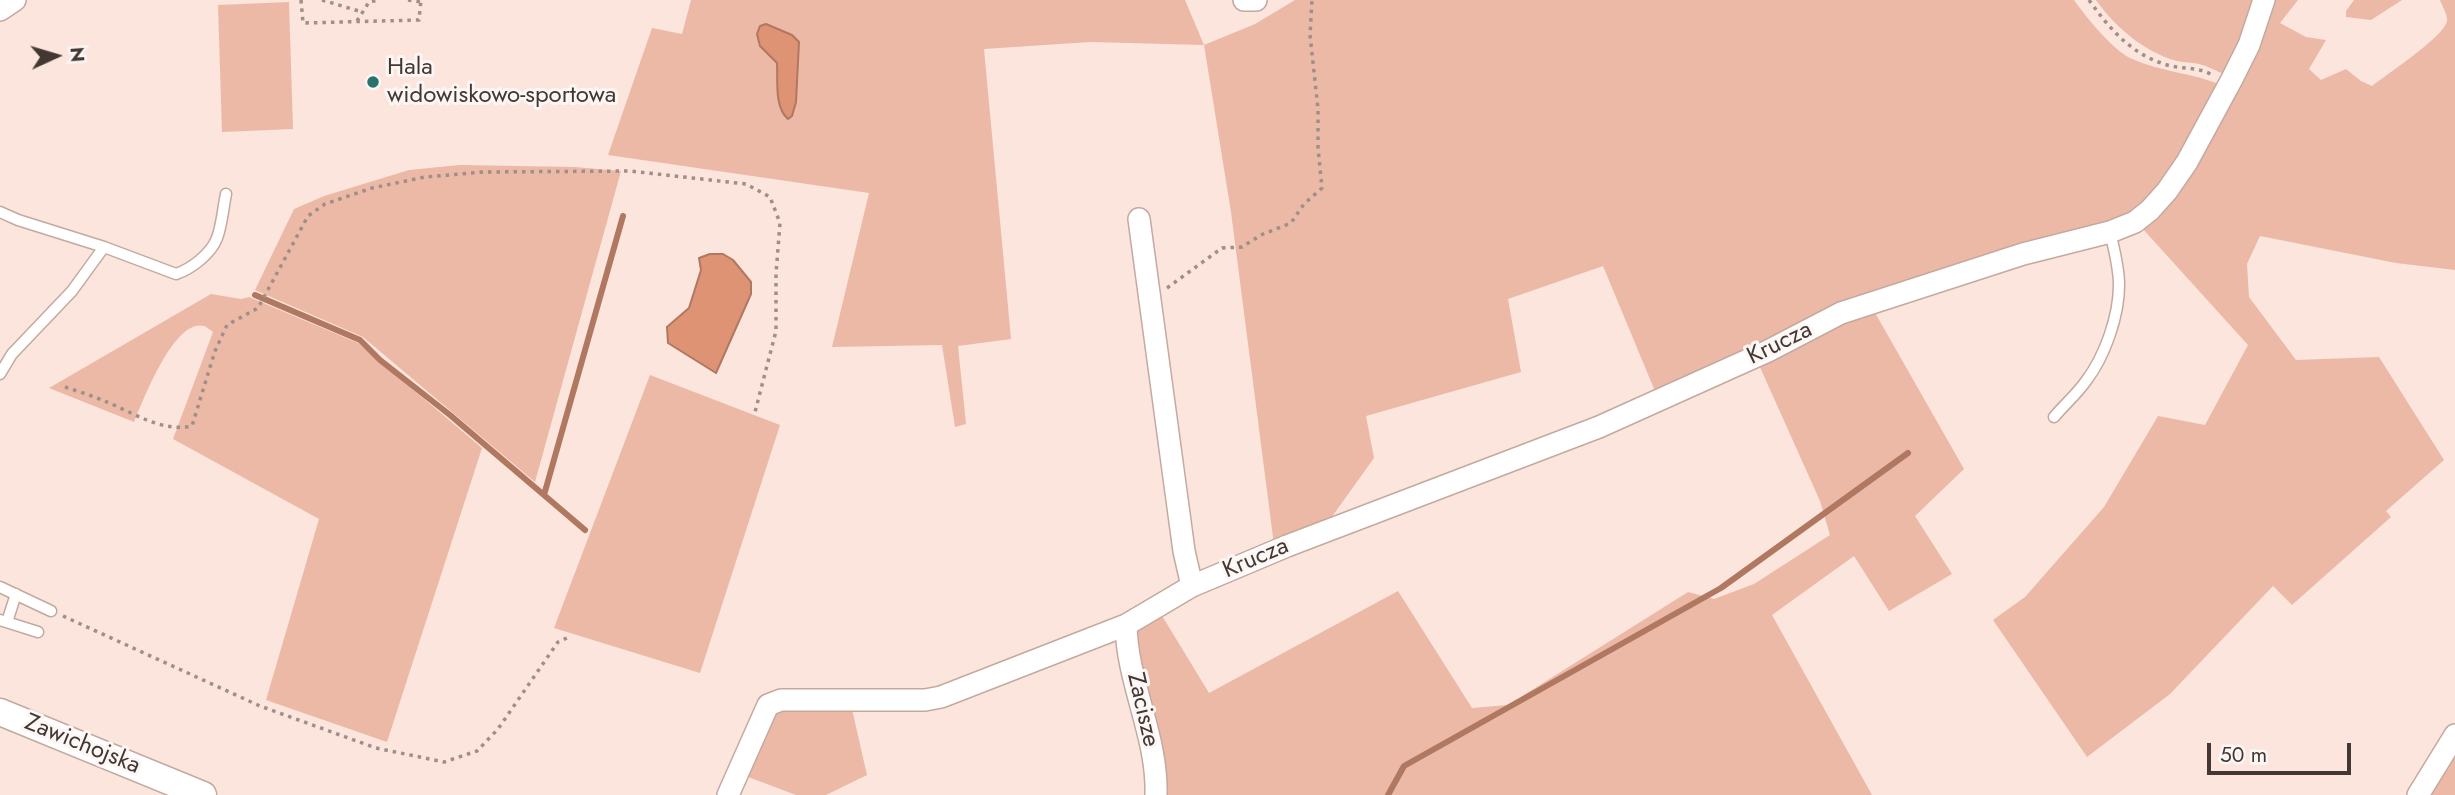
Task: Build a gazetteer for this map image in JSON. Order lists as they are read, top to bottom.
{
  "streets": {
    "street": ["Krucza", "Zacisze", "Zawichojska"]
  },
  "crossings": [
    ["Krucza", "Zacisze"]
  ],
  "places": ["Hala widowiskowo-sportowa"],
  "scale_bar": "50 m",
  "north": "right"
}
